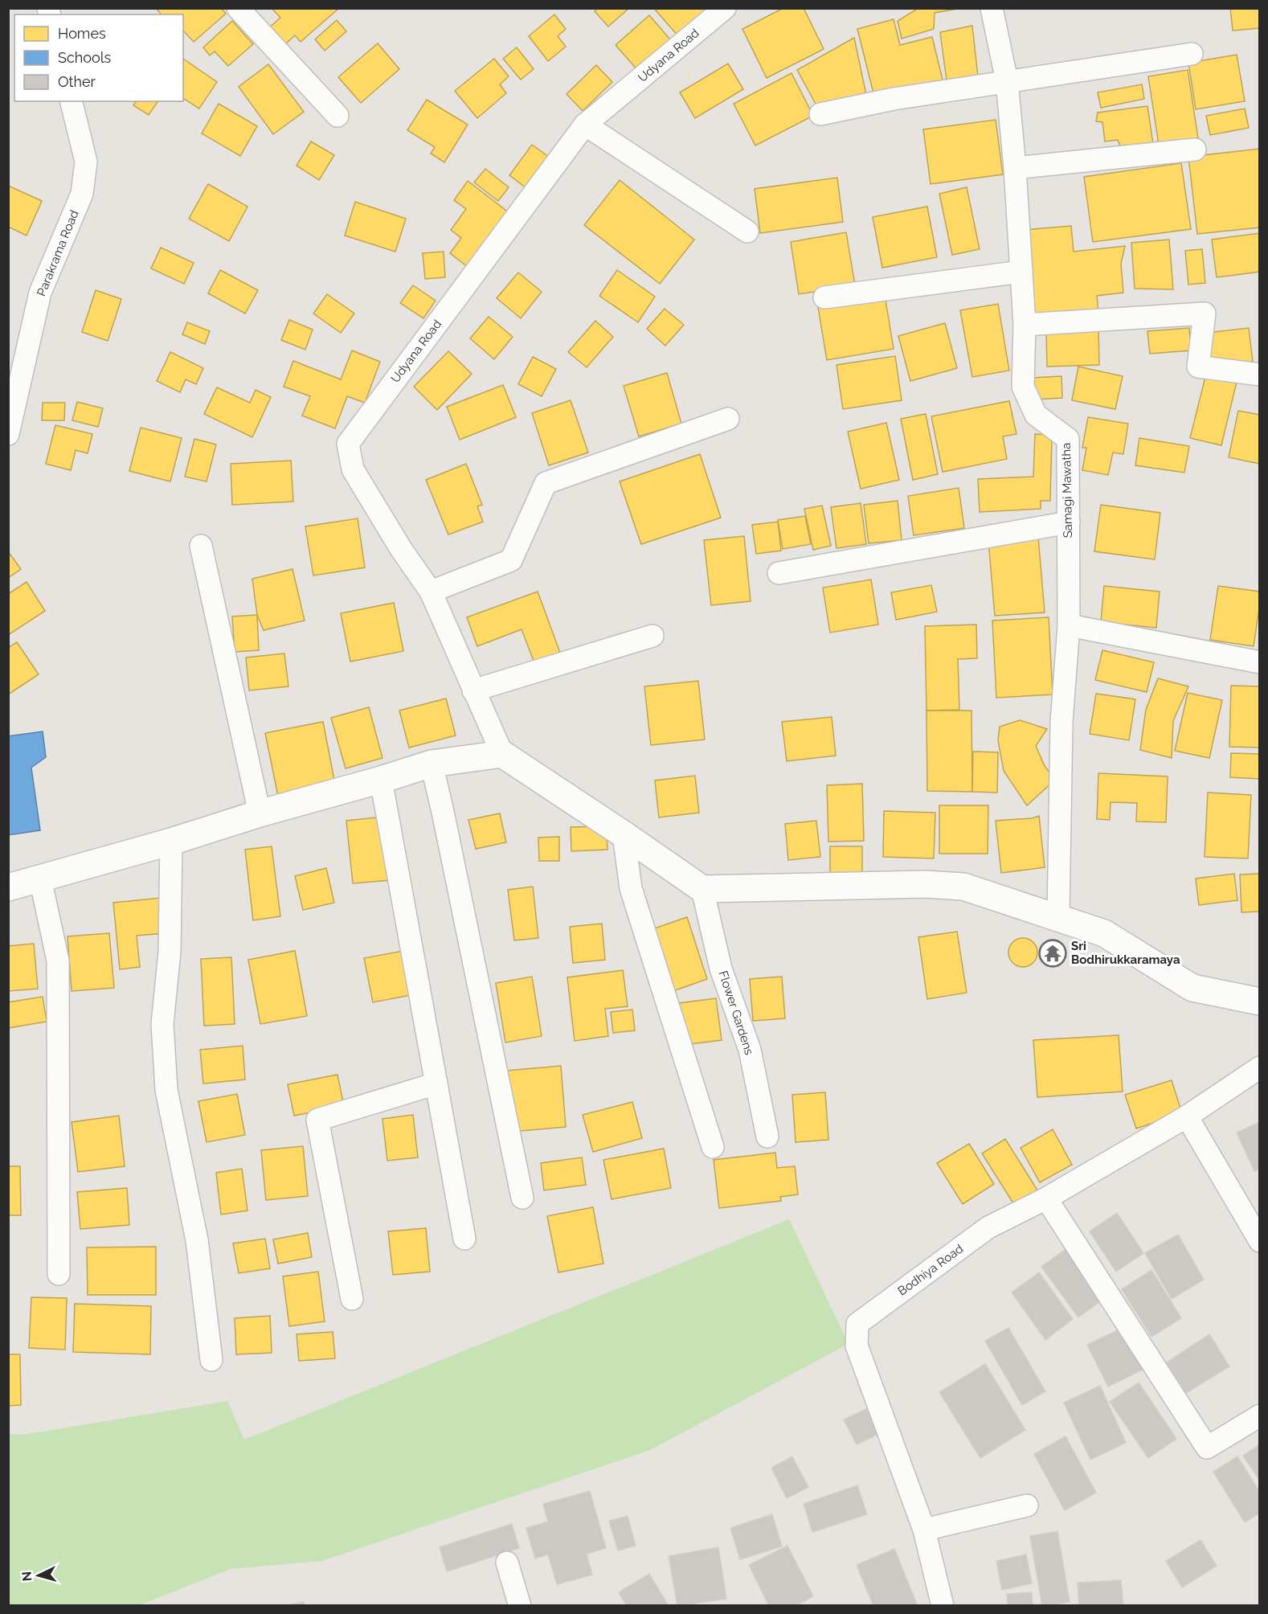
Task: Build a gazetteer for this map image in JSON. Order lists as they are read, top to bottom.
{
  "streets": {
    "street": [
      "Udyana Road",
      "Parakrama Road",
      "Samagi Mawatha",
      "Flower Gardens",
      "Bodhiya Road"
    ]
  },
  "places": {
    "temple": ["Sri Bodhirukkaramaya"]
  },
  "legend": ["Homes", "Schools", "Other"],
  "north": "left"
}
